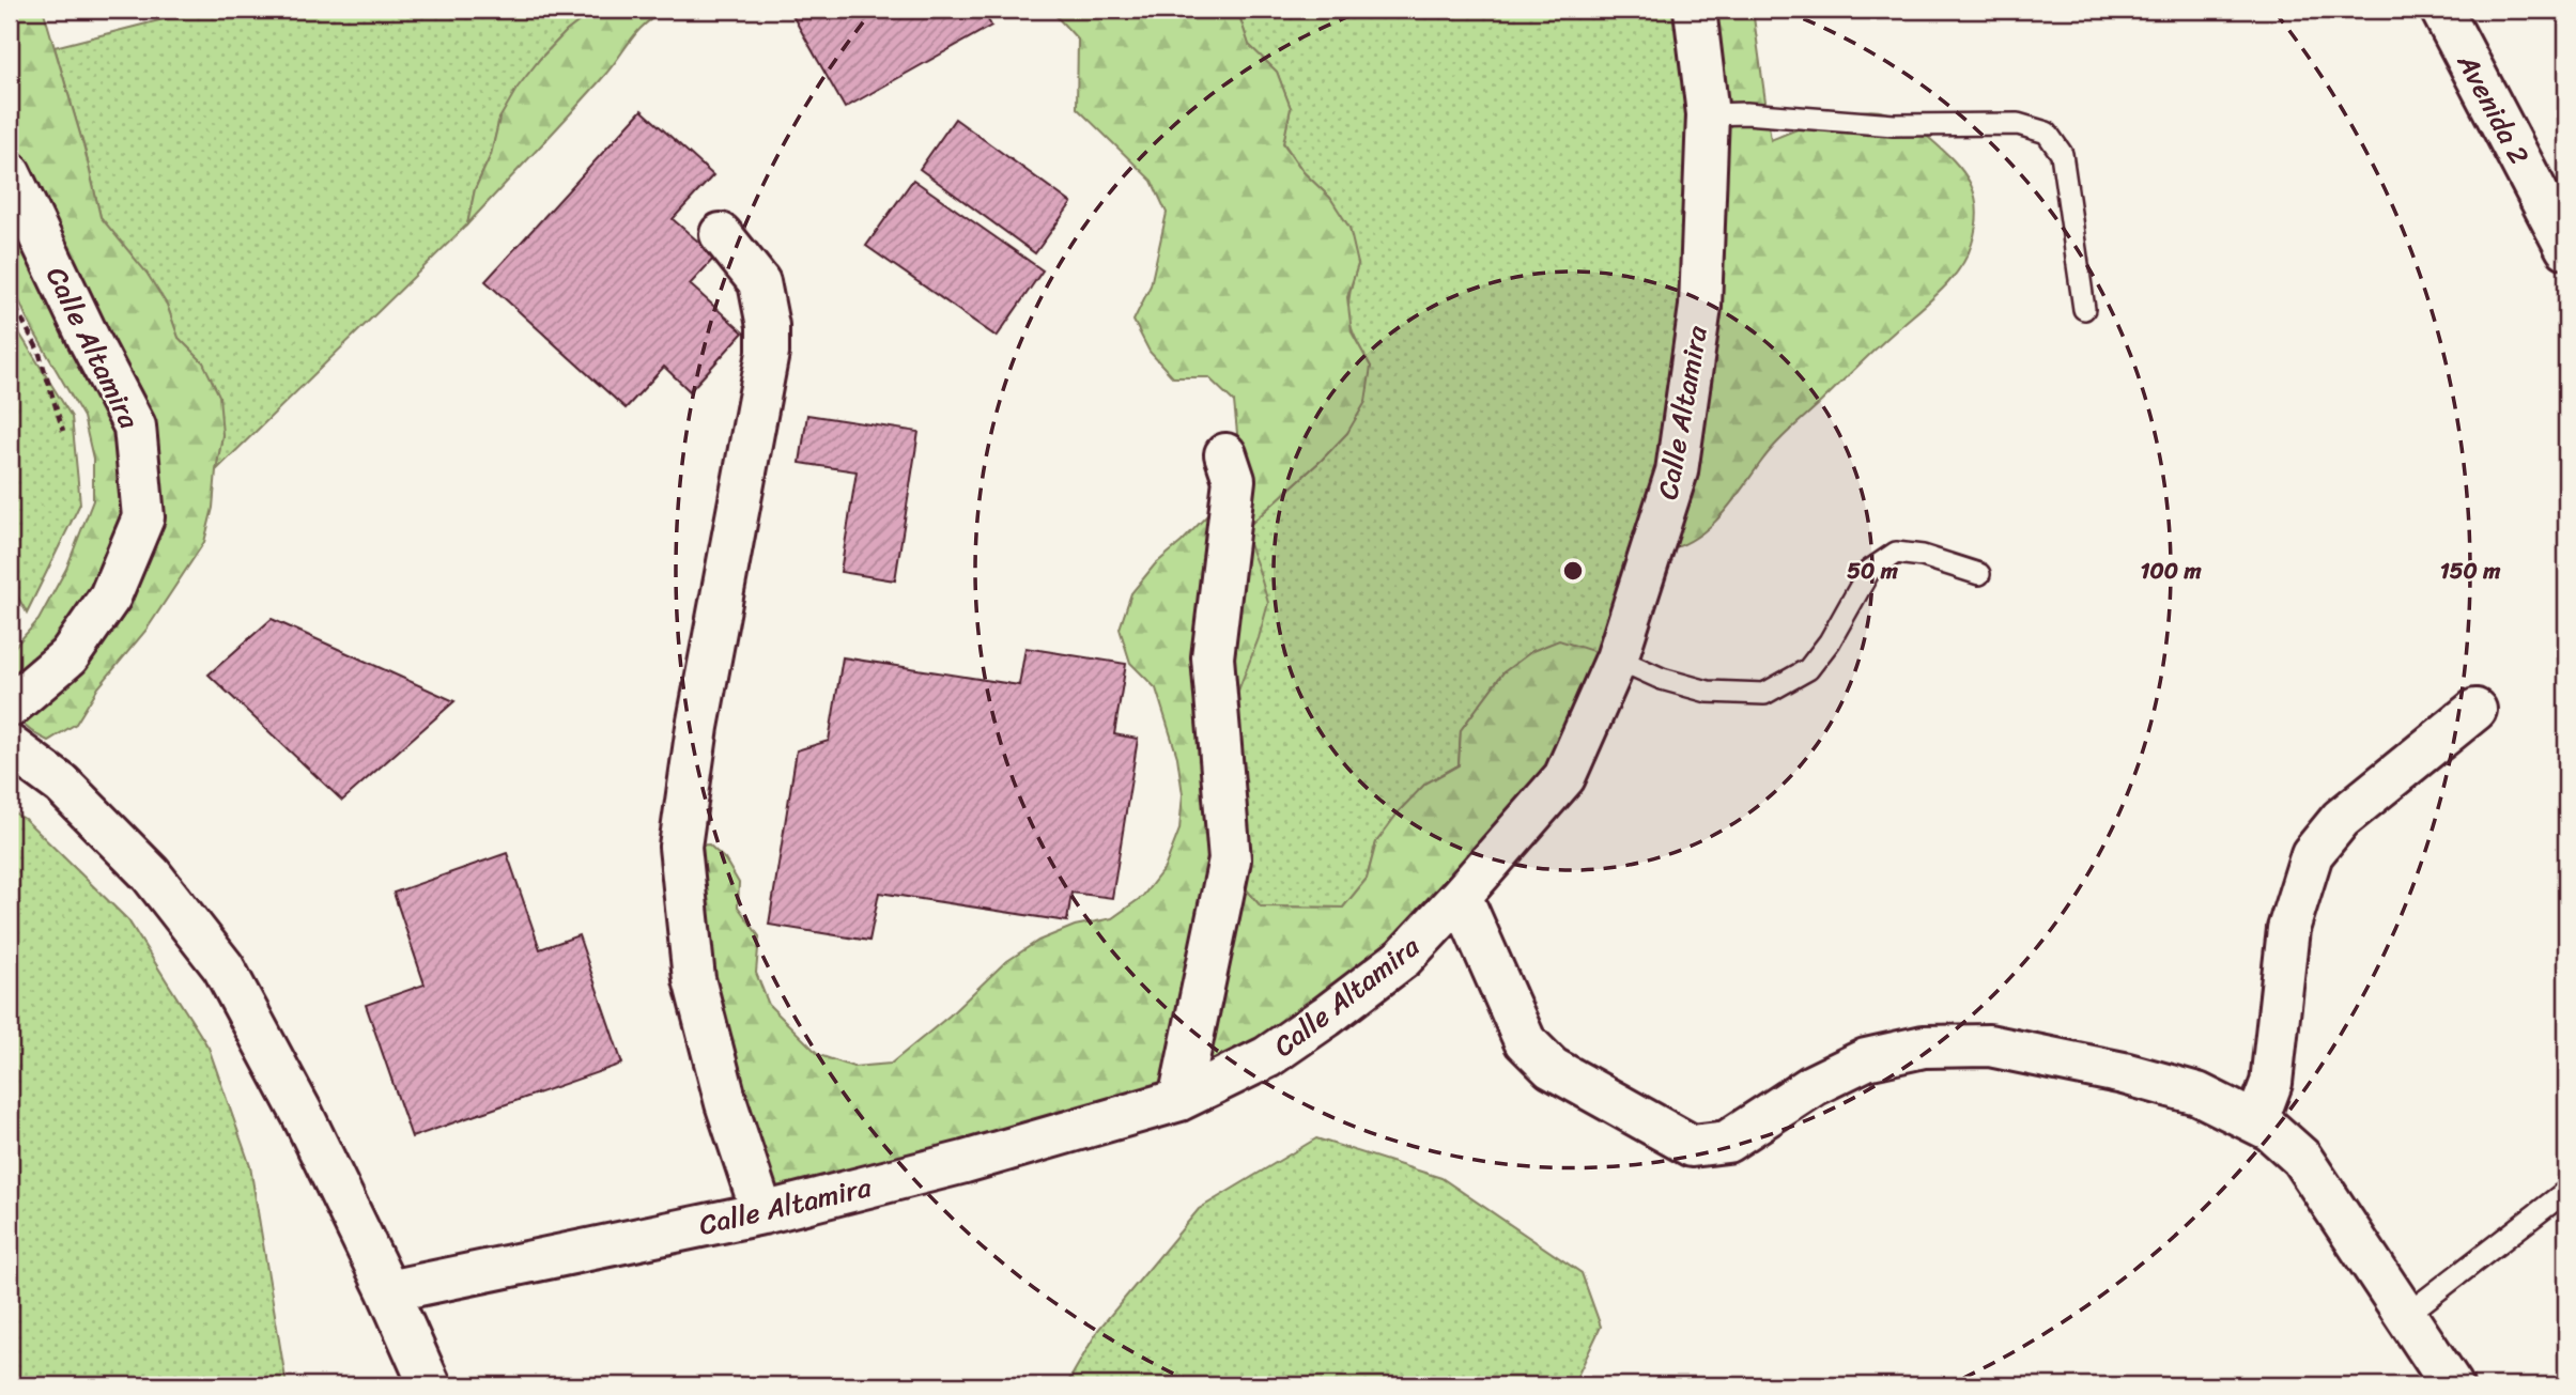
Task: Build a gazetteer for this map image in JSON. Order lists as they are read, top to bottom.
{
  "streets": {
    "street": ["Avenida 2", "Calle Altamira"]
  },
  "rings": ["50 m", "100 m", "150 m"]
}
